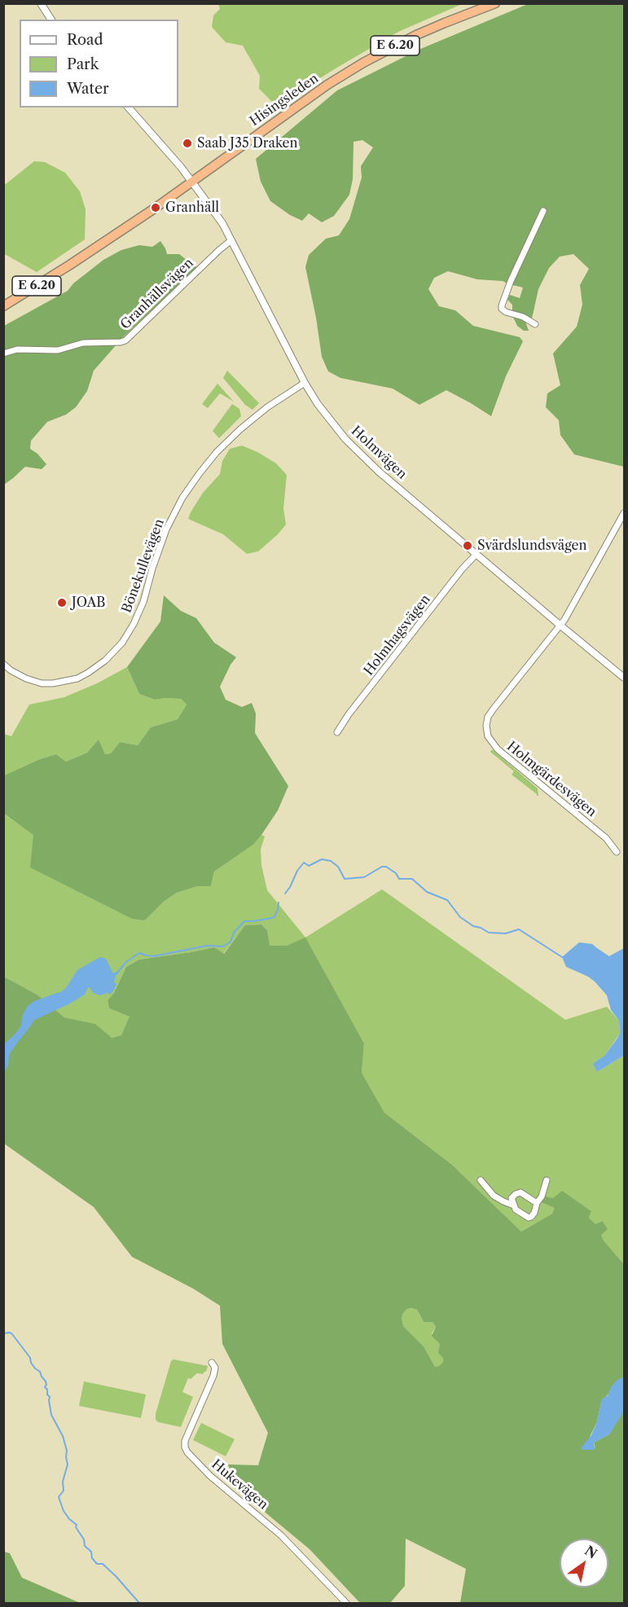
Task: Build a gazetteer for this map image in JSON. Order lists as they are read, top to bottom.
{
  "streets": {
    "highway": ["E 6.20", "Hisingsleden"],
    "street": [
      "Granhällsvägen",
      "Holmvägen",
      "Bönekullevägen",
      "Holmhagsvägen",
      "Holmgärdesvägen",
      "Hukevägen"
    ]
  },
  "crossings": [
    ["Hisingsleden", "Holmvägen"],
    ["Granhällsvägen", "Holmvägen"],
    ["Holmvägen", "Bönekullevägen"],
    ["Holmvägen", "Holmhagsvägen"],
    ["Holmvägen", "Holmgärdesvägen"]
  ],
  "places": [
    "Saab J35 Draken",
    "Granhäll",
    "Svärdslundsvägen",
    "JOAB"
  ],
  "legend": ["Road", "Park", "Water"],
  "north": "top right"
}
